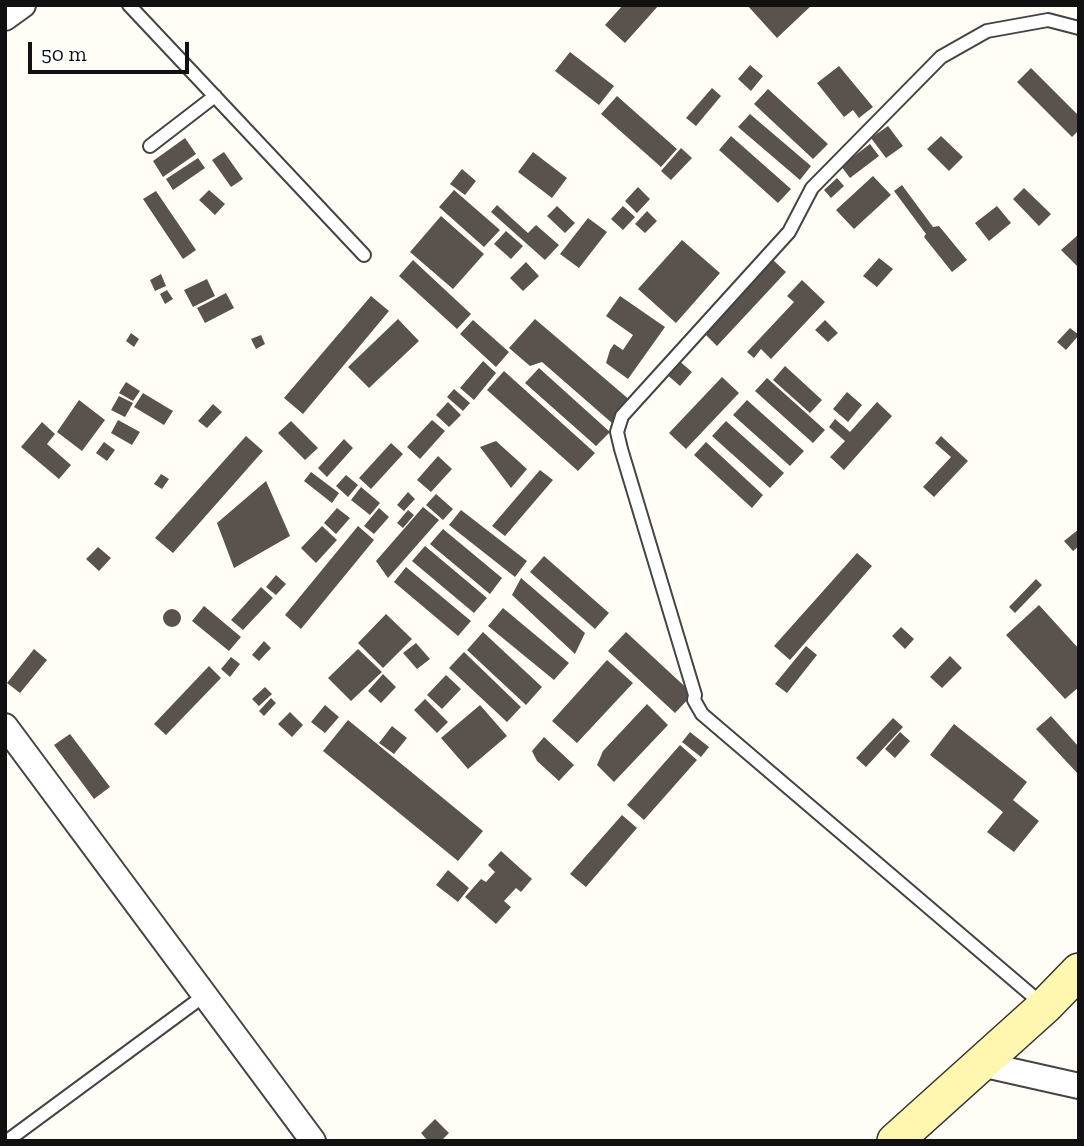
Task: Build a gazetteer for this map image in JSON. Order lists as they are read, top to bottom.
{
  "scale_bar": "50 m"
}
